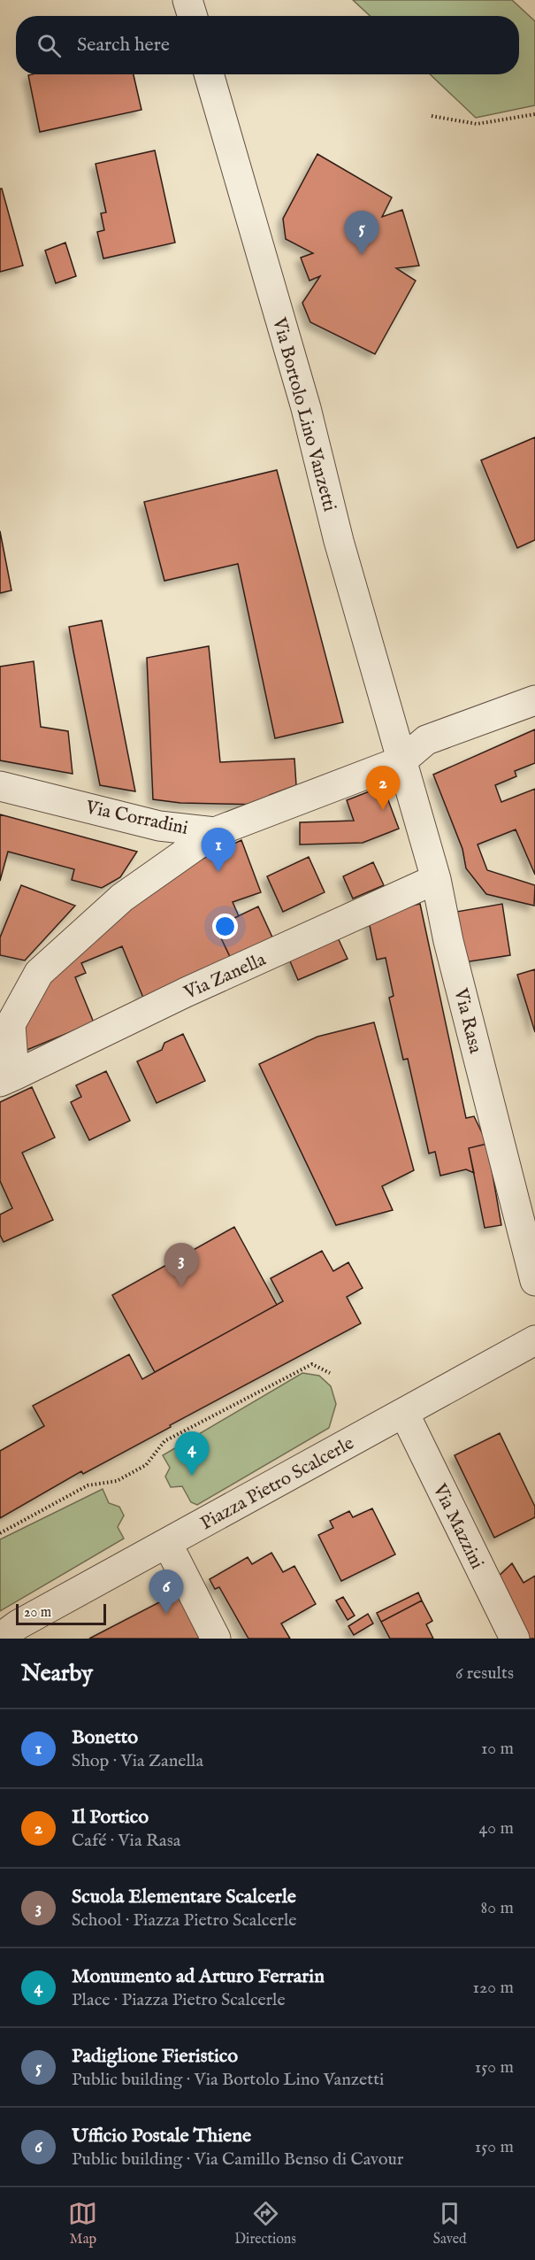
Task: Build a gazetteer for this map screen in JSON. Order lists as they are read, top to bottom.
{
  "streets": {
    "street": [
      "Via Bortolo Lino Vanzetti",
      "Via Corradini",
      "Via Zanella",
      "Via Rasa",
      "Piazza Pietro Scalcerle",
      "Via Mazzini"
    ]
  },
  "crossings": [
    ["Via Bortolo Lino Vanzetti", "Via Corradini"],
    ["Via Bortolo Lino Vanzetti", "Via Rasa"],
    ["Via Corradini", "Via Zanella"],
    ["Via Corradini", "Via Rasa"],
    ["Via Zanella", "Via Rasa"],
    ["Piazza Pietro Scalcerle", "Via Mazzini"]
  ],
  "scale_bar": "20 m",
  "page": {
    "search": "Search here",
    "pins": [
      "5",
      "2",
      "1",
      "3",
      "4",
      "6"
    ],
    "scale": "20 m",
    "heading": ["Nearby", "6 results"],
    "list": [
      {
        "mark": "1",
        "name": "Bonetto",
        "note": "Shop · Via Zanella",
        "value": "10 m"
      },
      {
        "mark": "2",
        "name": "Il Portico",
        "note": "Café · Via Rasa",
        "value": "40 m"
      },
      {
        "mark": "3",
        "name": "Scuola Elementare Scalcerle",
        "note": "School · Piazza Pietro Scalcerle",
        "value": "80 m"
      },
      {
        "mark": "4",
        "name": "Monumento ad Arturo Ferrarin",
        "note": "Place · Piazza Pietro Scalcerle",
        "value": "120 m"
      },
      {
        "mark": "5",
        "name": "Padiglione Fieristico",
        "note": "Public building · Via Bortolo Lino Vanzetti",
        "value": "150 m"
      },
      {
        "mark": "6",
        "name": "Ufficio Postale Thiene",
        "note": "Public building · Via Camillo Benso di Cavour",
        "value": "150 m"
      }
    ],
    "nav": ["Map", "Directions", "Saved"]
  }
}
